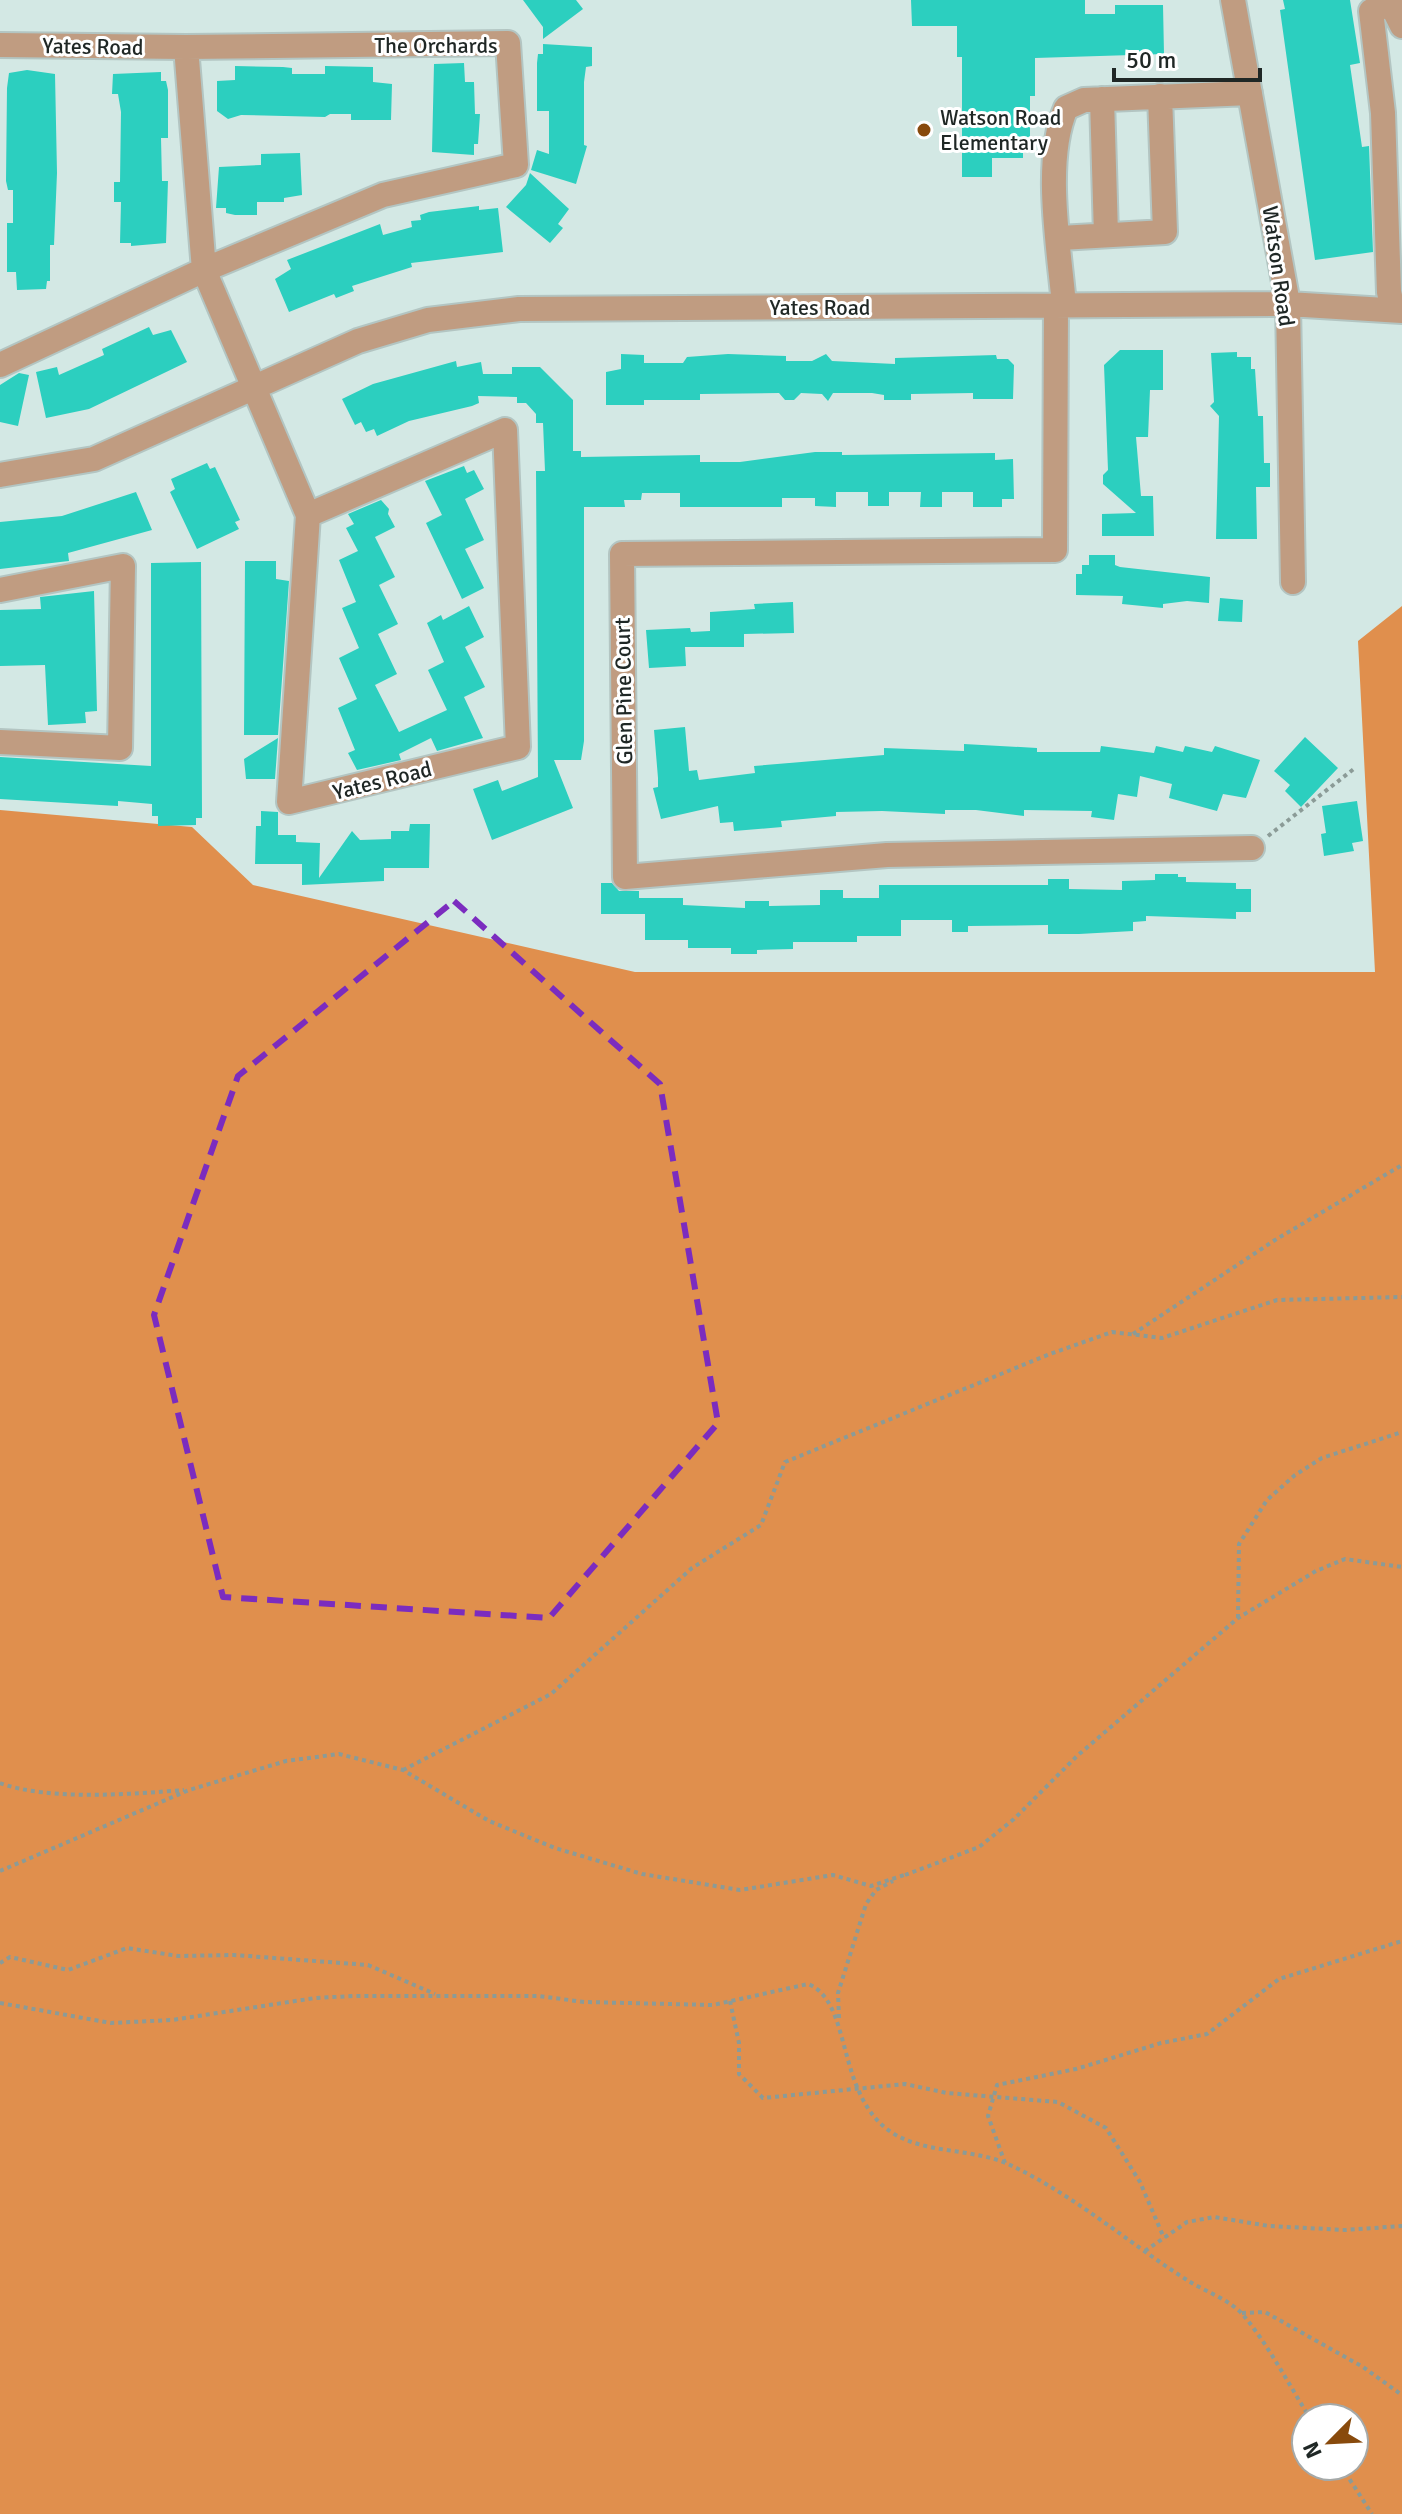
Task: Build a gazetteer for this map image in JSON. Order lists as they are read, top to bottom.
{
  "streets": {
    "street": [
      "The Orchards",
      "Yates Road",
      "Watson Road",
      "Glen Pine Court"
    ]
  },
  "crossings": [
    ["The Orchards", "Yates Road"],
    ["Yates Road", "Watson Road"],
    ["Yates Road", "Glen Pine Court"]
  ],
  "places": ["Watson Road Elementary"],
  "scale_bar": "50 m",
  "north": "bottom left"
}
